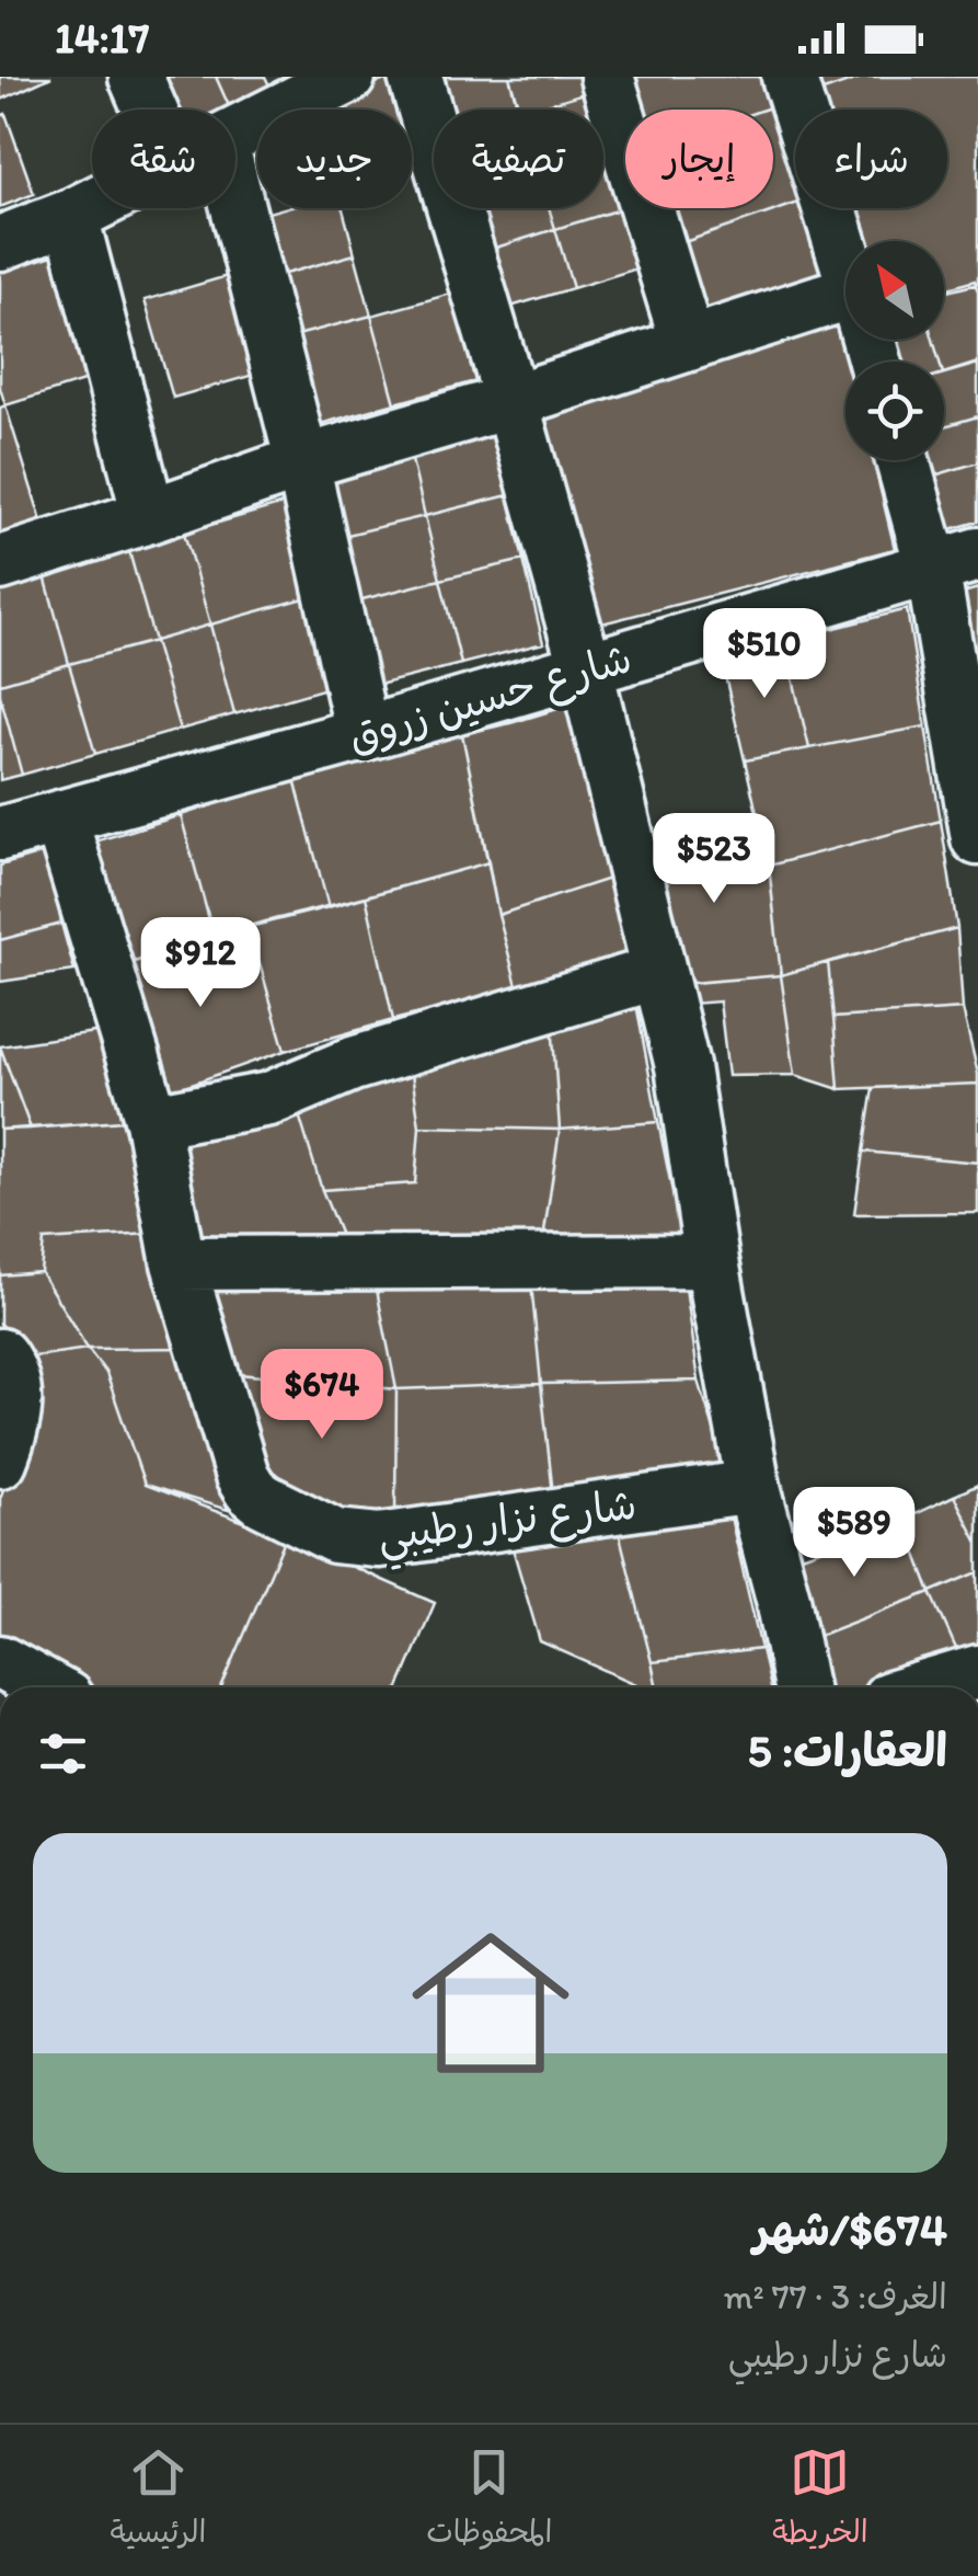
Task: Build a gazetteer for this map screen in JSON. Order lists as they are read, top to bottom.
{
  "streets": {
    "street": ["شارع حسين زروق", "شارع نزار رطيبي"]
  },
  "crossings": [
    ["شارع حسين زروق", "شارع نزار رطيبي"]
  ],
  "north": "top left",
  "page": {
    "status": "14:17",
    "chip": [
      "شراء",
      "إيجار",
      "تصفية",
      "جديد",
      "شقة"
    ],
    "price": [
      "$510",
      "$523",
      "$912",
      "$674",
      "$589"
    ],
    "heading": "العقارات: 5",
    "list": [
      {
        "name": "$674/شهر",
        "note": "الغرف: 3 · 77 m² · شارع نزار رطيبي"
      }
    ],
    "tabs": ["الخريطة", "المحفوظات", "الرئيسية"]
  }
}
